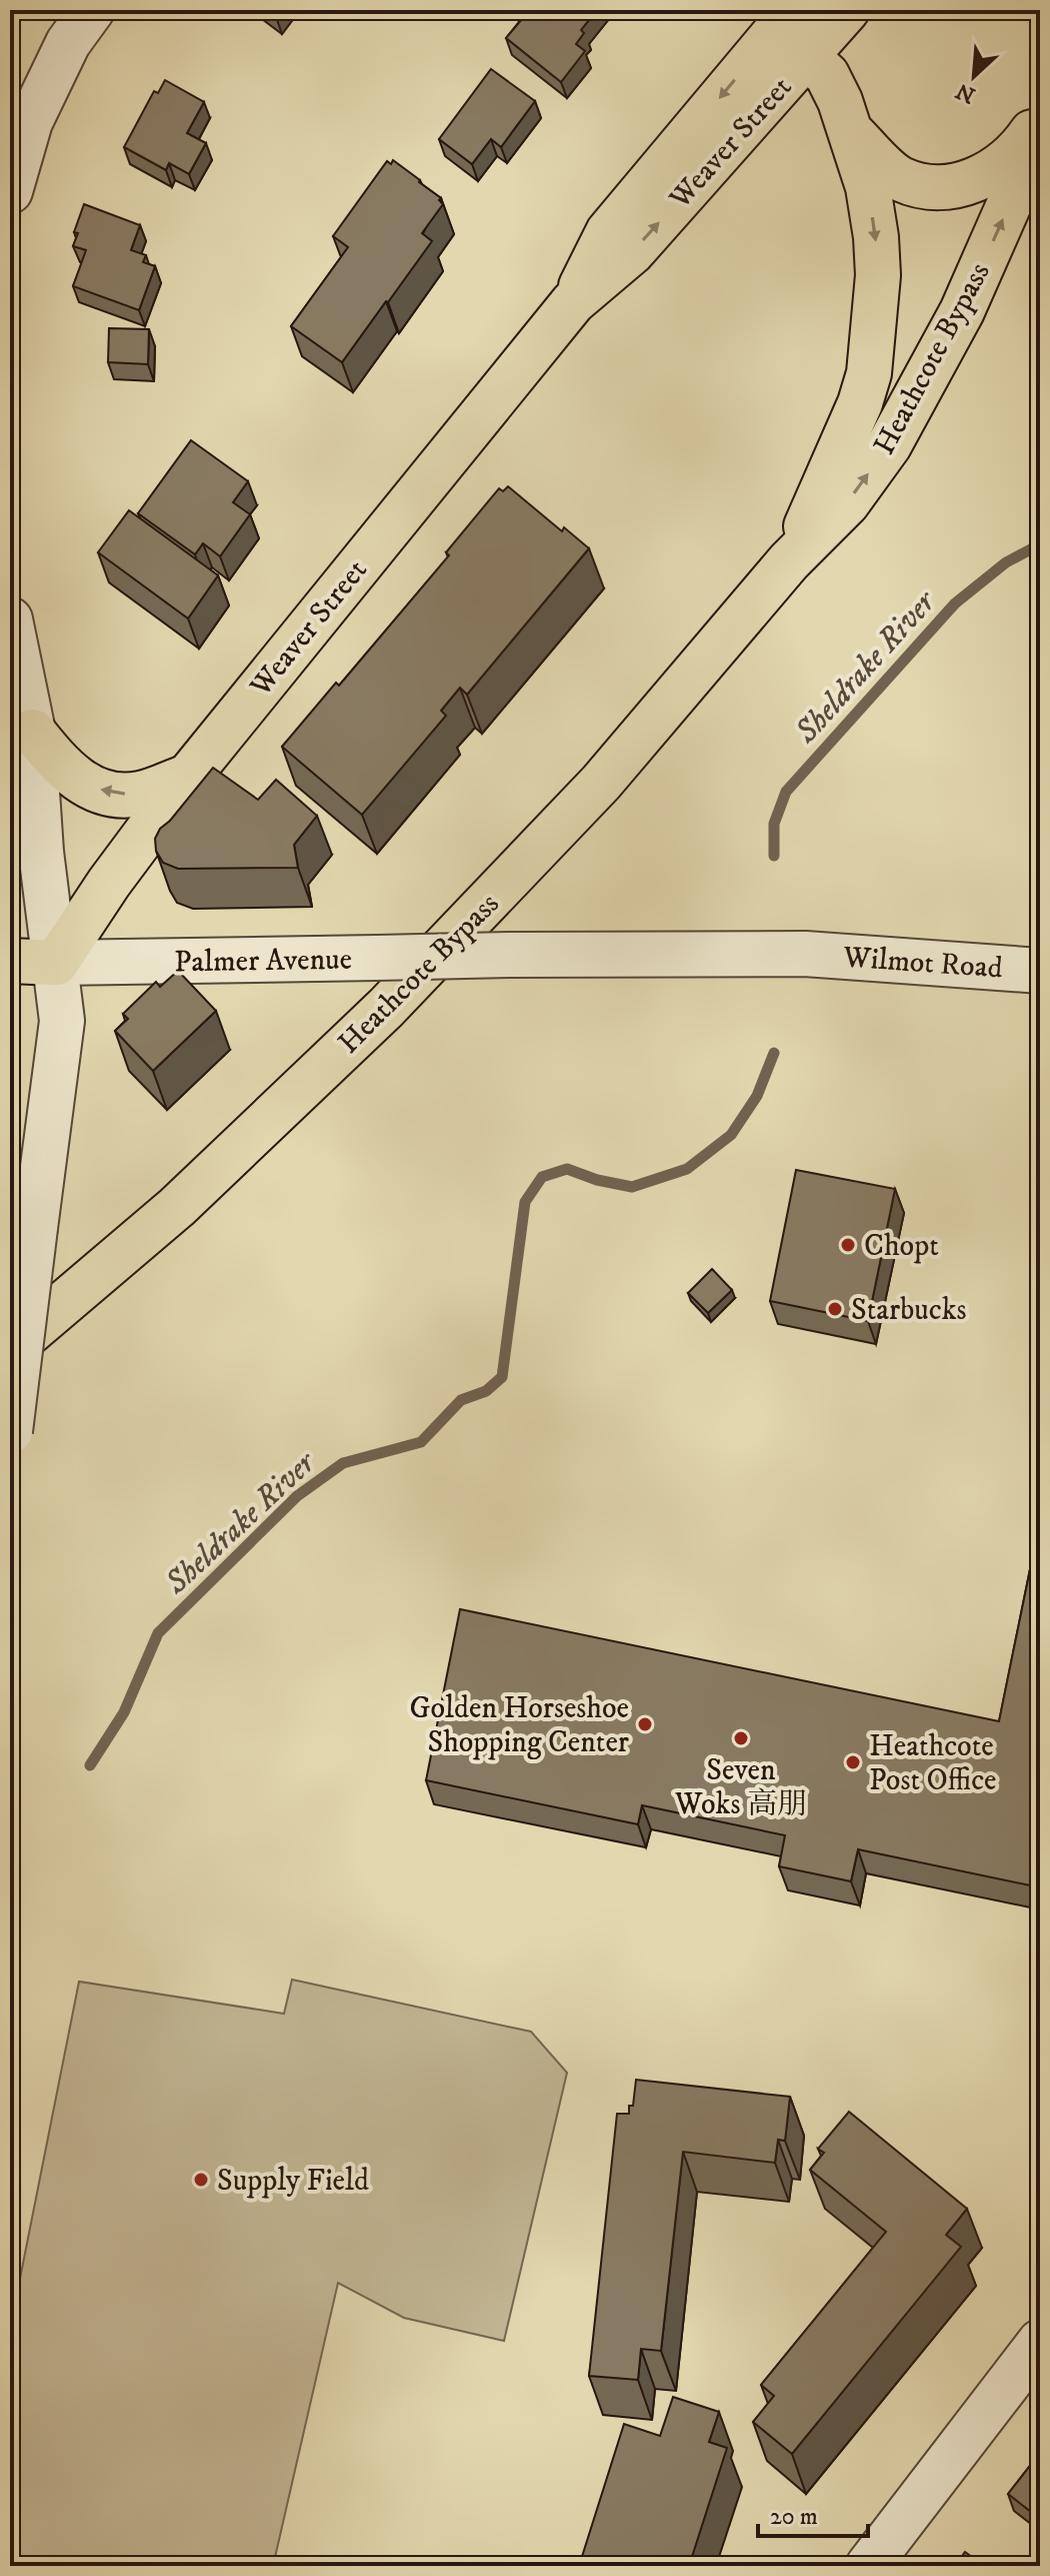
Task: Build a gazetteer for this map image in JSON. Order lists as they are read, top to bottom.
{
  "streets": {
    "main road": ["Weaver Street", "Heathcote Bypass", "Palmer Avenue"],
    "street": ["Wilmot Road"]
  },
  "crossings": [
    ["Weaver Street", "Heathcote Bypass"],
    ["Weaver Street", "Palmer Avenue"],
    ["Palmer Avenue", "Wilmot Road"]
  ],
  "water": ["Sheldrake River"],
  "places": [
    "Chopt",
    "Starbucks",
    "Golden Horseshoe Shopping Center",
    "Seven Woks 高朋",
    "Heathcote Post Office",
    "Supply Field"
  ],
  "scale_bar": "20 m",
  "north": "bottom left"
}
